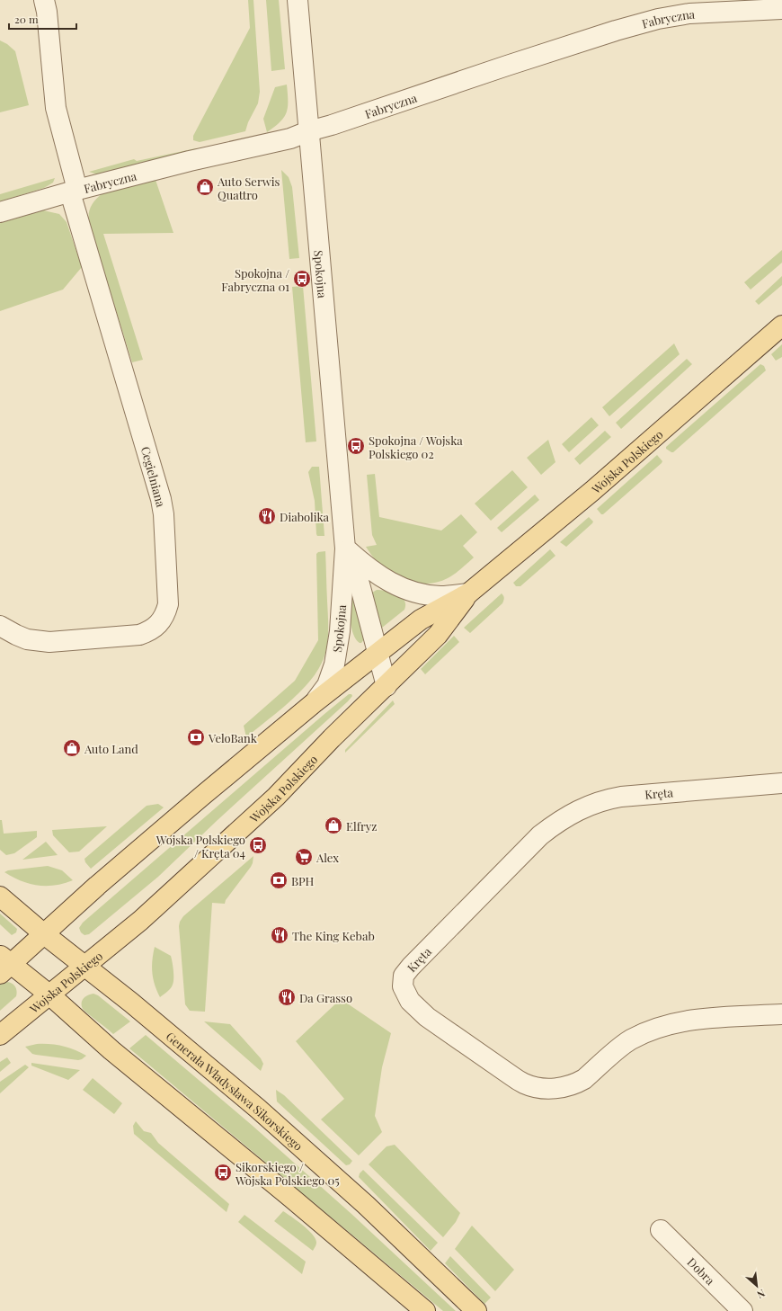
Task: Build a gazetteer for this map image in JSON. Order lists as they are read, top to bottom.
{
  "streets": {
    "main road": ["Wojska Polskiego", "Generała Władysława Sikorskiego"],
    "street": [
      "Fabryczna",
      "Spokojna",
      "Cegielniana",
      "Kręta",
      "Dobra"
    ]
  },
  "crossings": [
    ["Fabryczna", "Spokojna"],
    ["Fabryczna", "Cegielniana"],
    ["Spokojna", "Wojska Polskiego"],
    ["Wojska Polskiego", "Generała Władysława Sikorskiego"]
  ],
  "places": {
    "shop": ["Auto Serwis Quattro", "Auto Land", "Elfryz"],
    "bus stop": [
      "Spokojna / Fabryczna 01",
      "Spokojna / Wojska Polskiego 02",
      "Wojska Polskiego / Kręta 04",
      "Sikorskiego / Wojska Polskiego 05"
    ],
    "restaurant": ["Diabolika", "The King Kebab", "Da Grasso"],
    "bank": ["VeloBank", "BPH"],
    "supermarket": ["Alex"]
  },
  "scale_bar": "20 m",
  "north": "bottom right"
}
